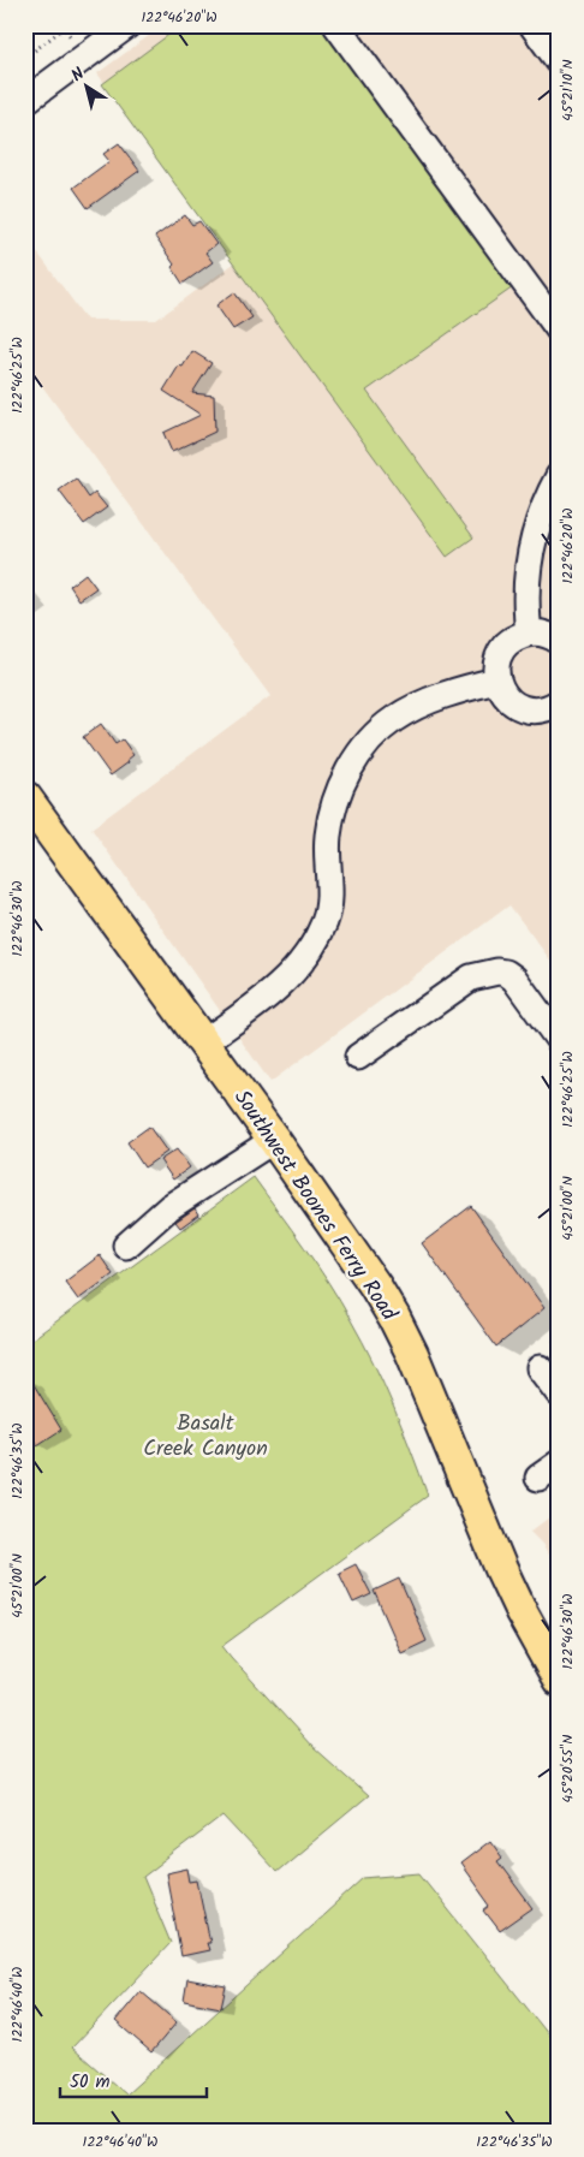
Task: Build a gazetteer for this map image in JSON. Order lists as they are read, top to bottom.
{
  "streets": {
    "main road": ["Southwest Boones Ferry Road"]
  },
  "parks": ["Basalt Creek Canyon"],
  "scale_bar": "50 m",
  "north": "top left",
  "coordinates": [
    "122°46'20\"W",
    "45°21'10\"N",
    "122°46'25\"W",
    "122°46'30\"W",
    "45°21'00\"N",
    "122°46'35\"W",
    "45°20'55\"N",
    "122°46'40\"W"
  ]
}
